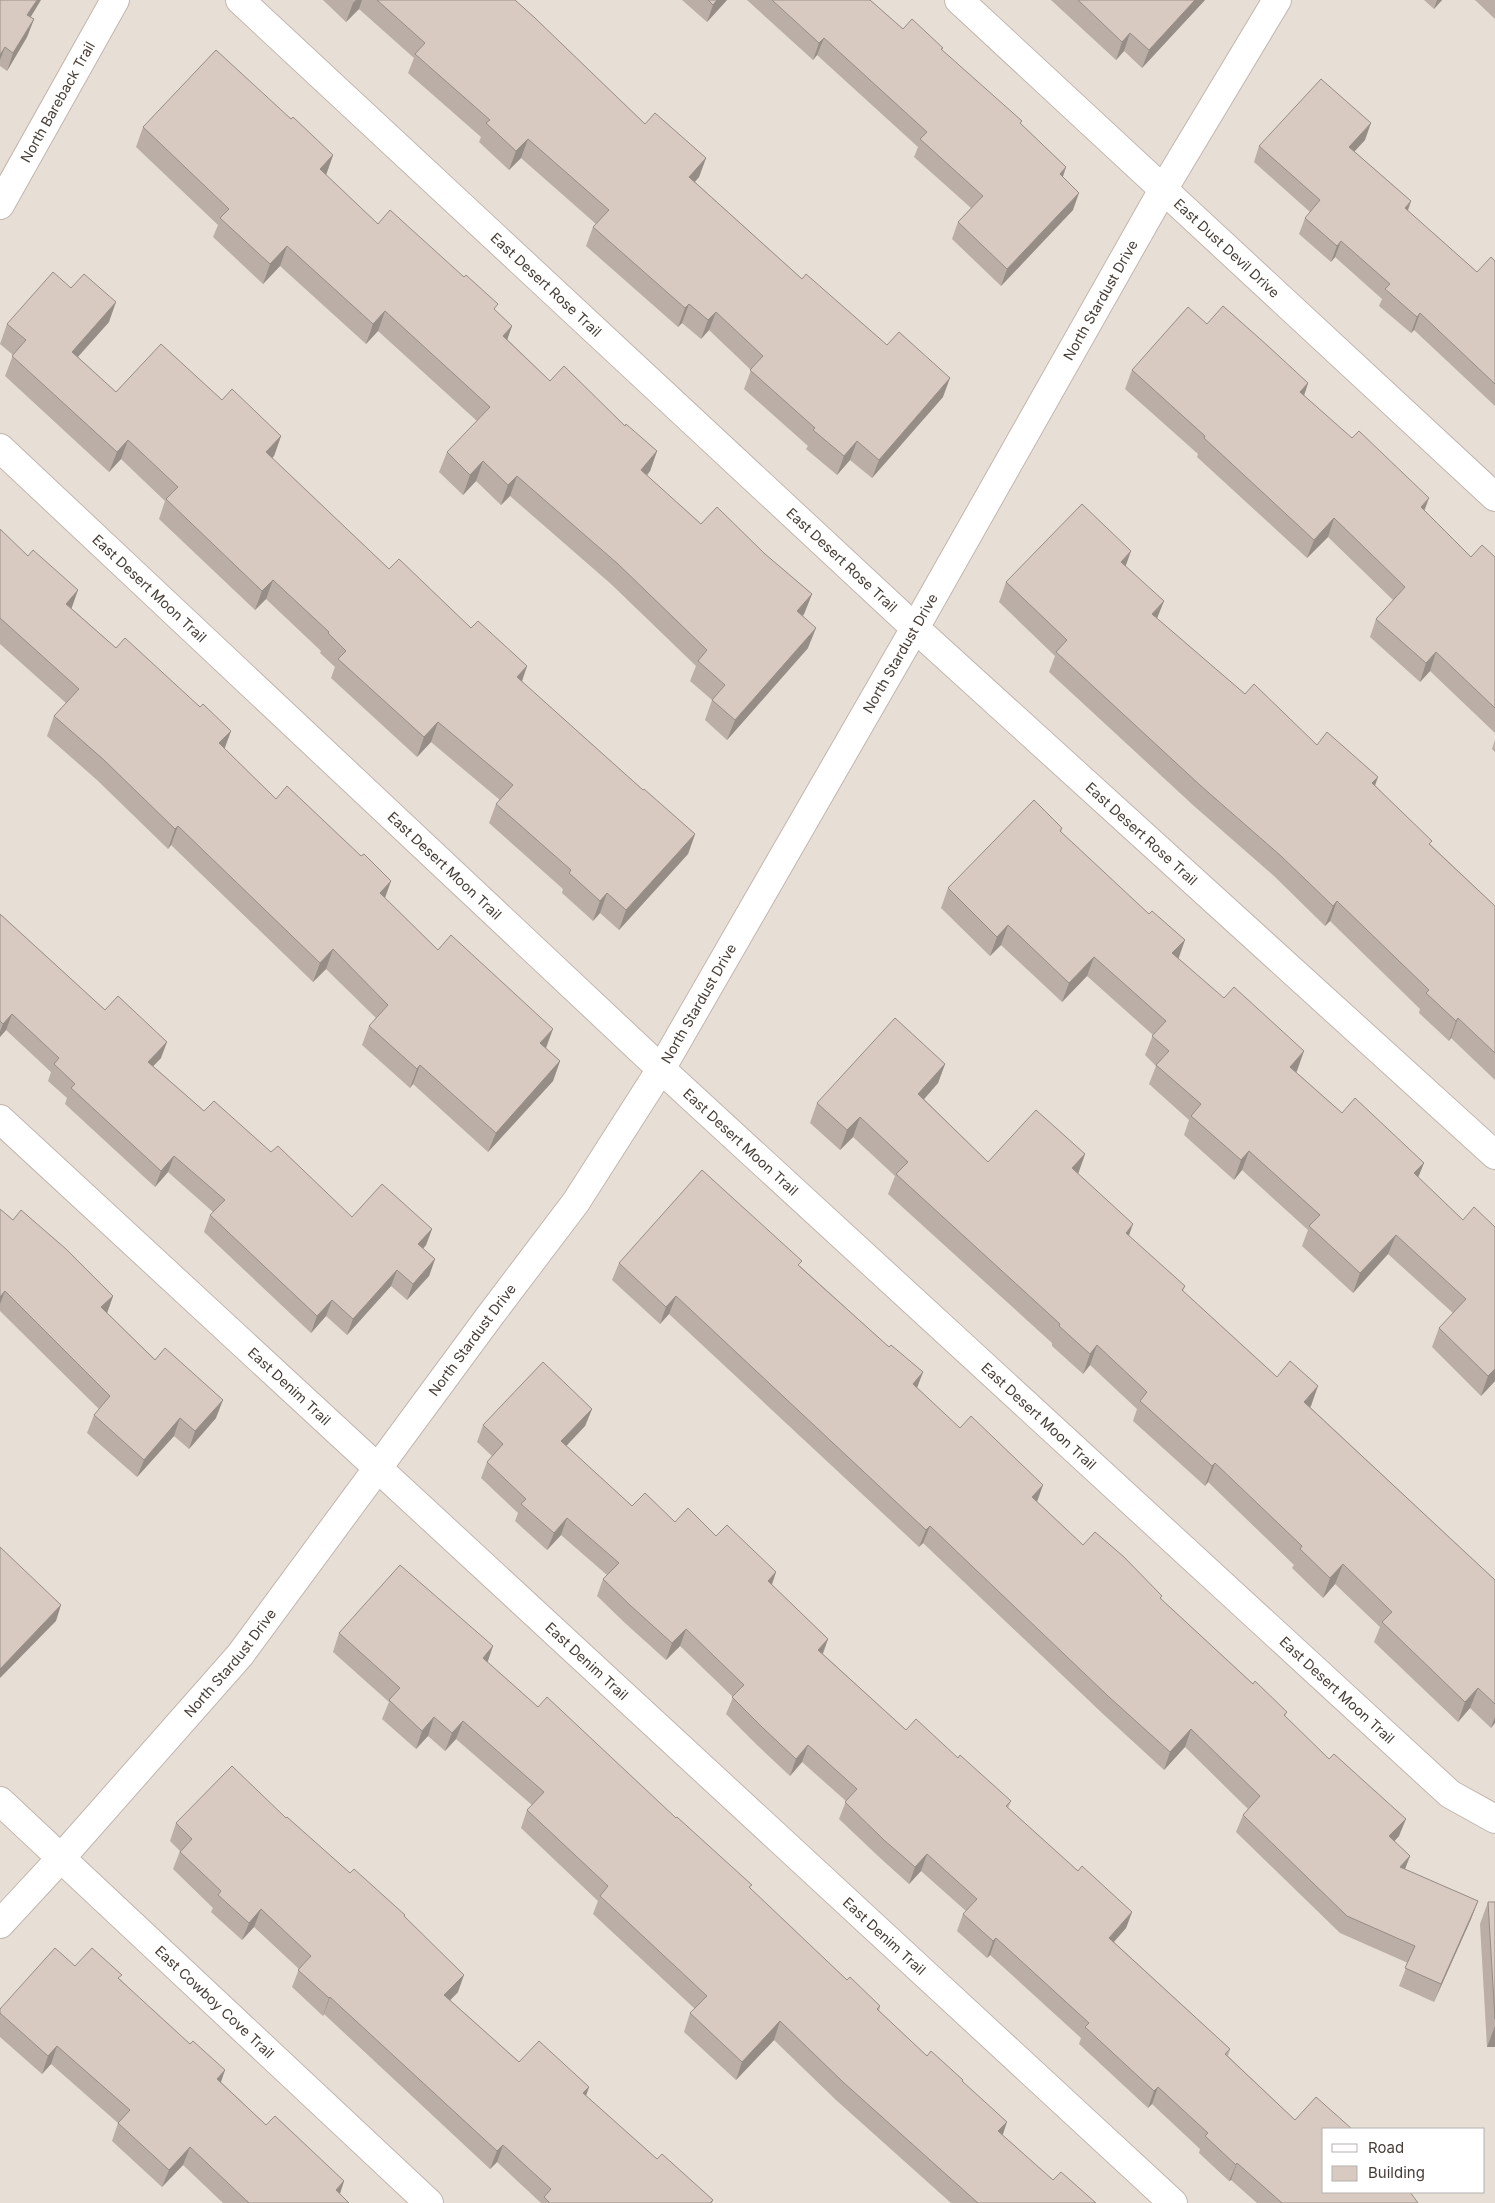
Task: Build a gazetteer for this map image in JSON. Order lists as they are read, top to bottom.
{
  "streets": {
    "street": [
      "North Bareback Trail",
      "East Dust Devil Drive",
      "East Desert Rose Trail",
      "North Stardust Drive",
      "East Desert Moon Trail",
      "East Denim Trail",
      "East Cowboy Cove Trail"
    ]
  },
  "crossings": [
    ["East Dust Devil Drive", "North Stardust Drive"],
    ["East Desert Rose Trail", "North Stardust Drive"],
    ["North Stardust Drive", "East Desert Moon Trail"],
    ["North Stardust Drive", "East Denim Trail"],
    ["North Stardust Drive", "East Cowboy Cove Trail"]
  ],
  "legend": ["Road", "Building"]
}
